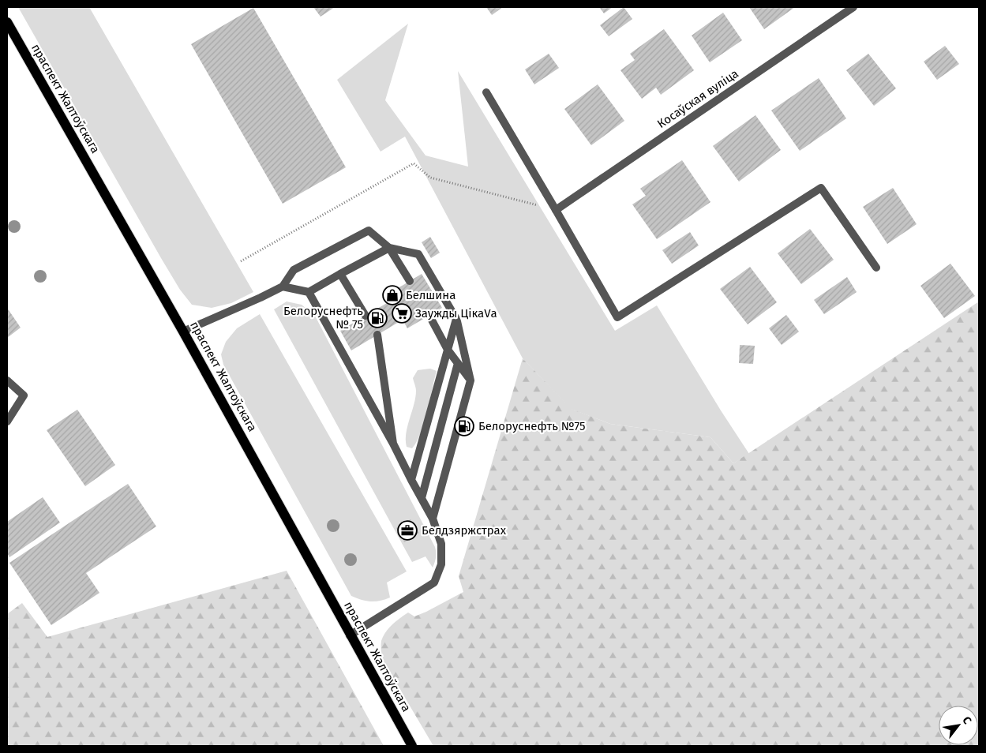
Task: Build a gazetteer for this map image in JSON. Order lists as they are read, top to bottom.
{
  "streets": {
    "main road": ["праспект Жалтоўскага"],
    "street": ["Косаўская вуліца"]
  },
  "places": {
    "shop": ["Белшина"],
    "supermarket": ["Заужды ЦікаVа"],
    "fuel station": ["Белоруснефть № 75", "Белоруснефть №75"],
    "office": ["Белдзяржстрах"]
  },
  "north": "top right"
}
